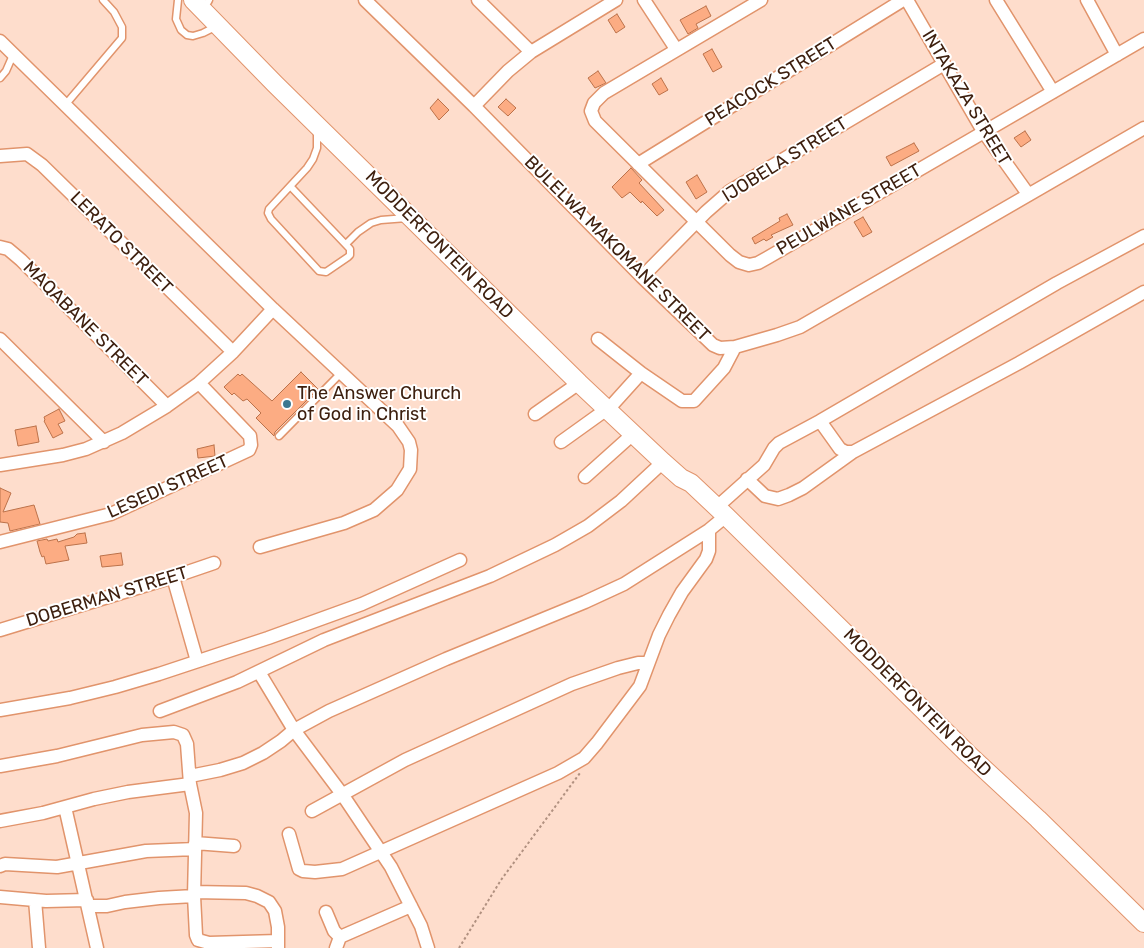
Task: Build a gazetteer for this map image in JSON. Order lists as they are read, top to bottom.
{
  "streets": {
    "main road": ["MODDERFONTEIN ROAD"],
    "street": [
      "PEACOCK STREET",
      "INTAKAZA STREET",
      "IJOBELA STREET",
      "PEULWANE STREET",
      "LERATO STREET",
      "BULELWA MAKOMANE STREET",
      "MAQABANE STREET",
      "LESEDI STREET",
      "DOBERMAN STREET"
    ]
  },
  "crossings": [
    ["PEACOCK STREET", "PEULWANE STREET"],
    ["INTAKAZA STREET", "IJOBELA STREET"],
    ["INTAKAZA STREET", "PEULWANE STREET"],
    ["INTAKAZA STREET", "BULELWA MAKOMANE STREET"],
    ["IJOBELA STREET", "PEULWANE STREET"],
    ["IJOBELA STREET", "BULELWA MAKOMANE STREET"]
  ],
  "places": ["The Answer Church of God in Christ"]
}
